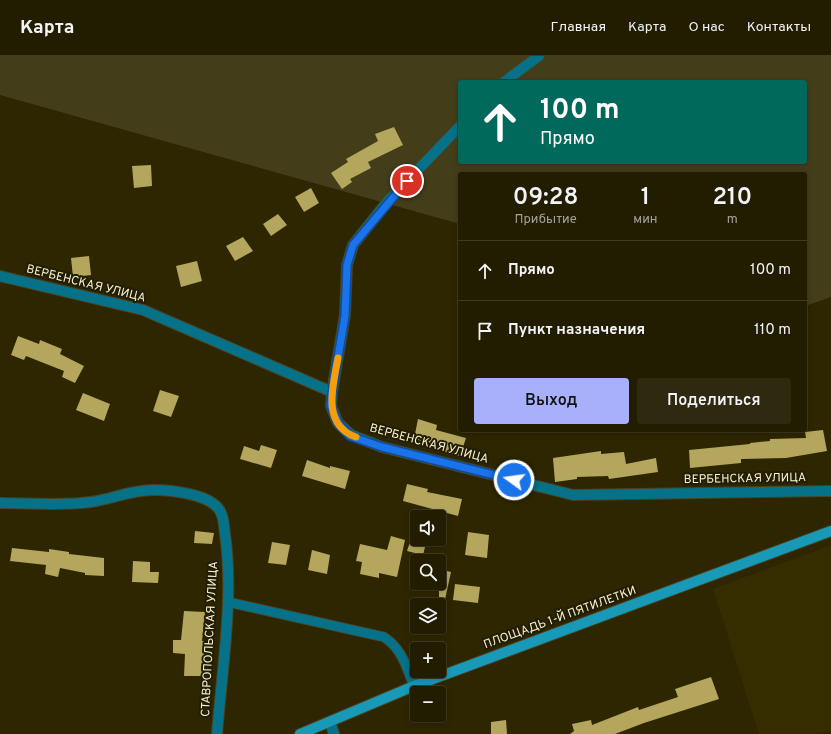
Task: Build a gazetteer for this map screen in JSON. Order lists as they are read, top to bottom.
{
  "streets": {
    "main road": ["ПЛОЩАДЬ 1-Й ПЯТИЛЕТКИ"],
    "street": ["ВЕРБЕНСКАЯ УЛИЦА", "СТАВРОПОЛЬСКАЯ УЛИЦА"]
  },
  "page": {
    "header": "Карта",
    "nav": [
      "Главная",
      "Карта",
      "О нас",
      "Контакты"
    ],
    "turn": ["100 m", "Прямо"],
    "eta": [
      "09:28",
      "Прибытие",
      "1",
      "мин",
      "210",
      "m"
    ],
    "list": [
      {
        "name": "Прямо",
        "value": "100 m"
      },
      {
        "name": "Пункт назначения",
        "value": "110 m"
      }
    ],
    "buttons": ["Выход", "Поделиться"],
    "map_buttons": ["+", "−"]
  }
}
